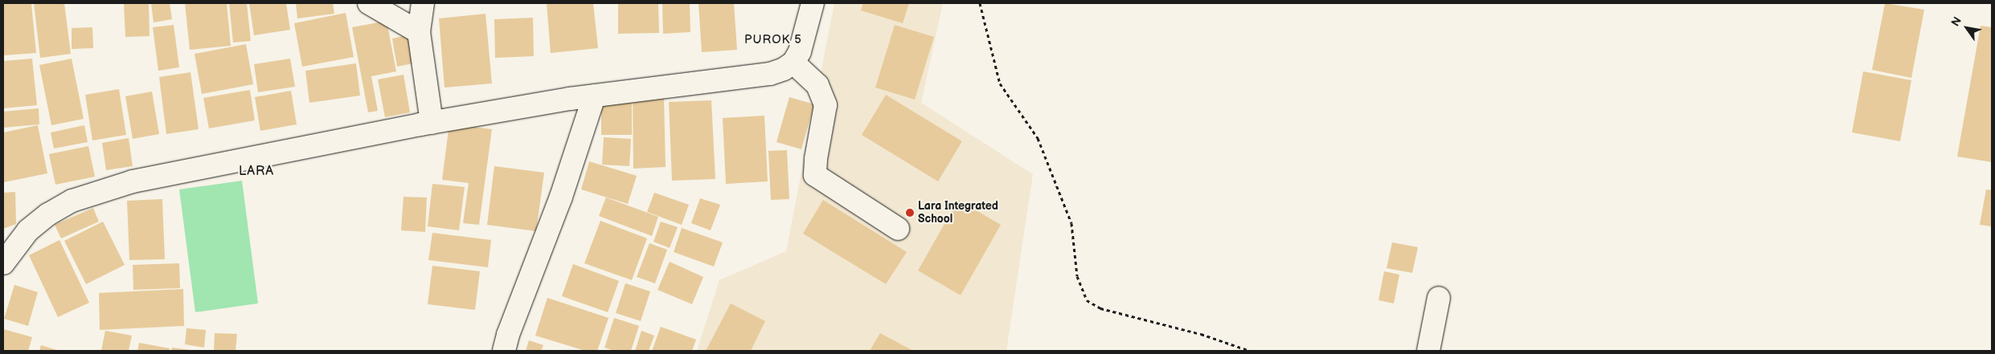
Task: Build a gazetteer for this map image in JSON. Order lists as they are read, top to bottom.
{
  "districts": ["PUROK 5", "LARA"],
  "places": ["Lara Integrated School"],
  "north": "top left"
}
